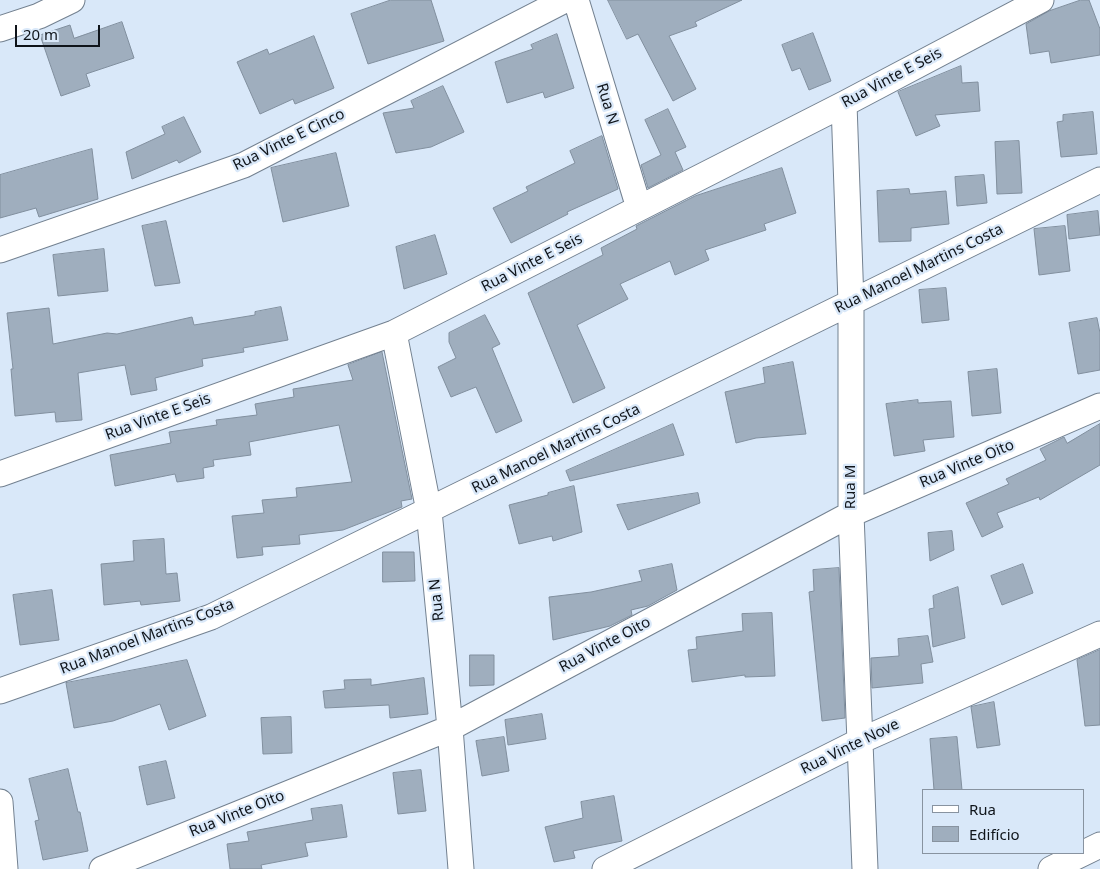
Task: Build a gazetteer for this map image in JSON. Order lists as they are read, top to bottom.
{
  "streets": {
    "street": [
      "Rua Vinte E Seis",
      "Rua N",
      "Rua Vinte E Cinco",
      "Rua Manoel Martins Costa",
      "Rua Vinte Oito",
      "Rua M",
      "Rua Vinte Nove"
    ]
  },
  "crossings": [
    ["Rua Vinte E Seis", "Rua N"],
    ["Rua Vinte E Seis", "Rua M"],
    ["Rua N", "Rua Manoel Martins Costa"],
    ["Rua N", "Rua Vinte Oito"],
    ["Rua Manoel Martins Costa", "Rua M"],
    ["Rua Vinte Oito", "Rua M"],
    ["Rua M", "Rua Vinte Nove"]
  ],
  "legend": ["Rua", "Edifício"],
  "scale_bar": "20 m"
}
